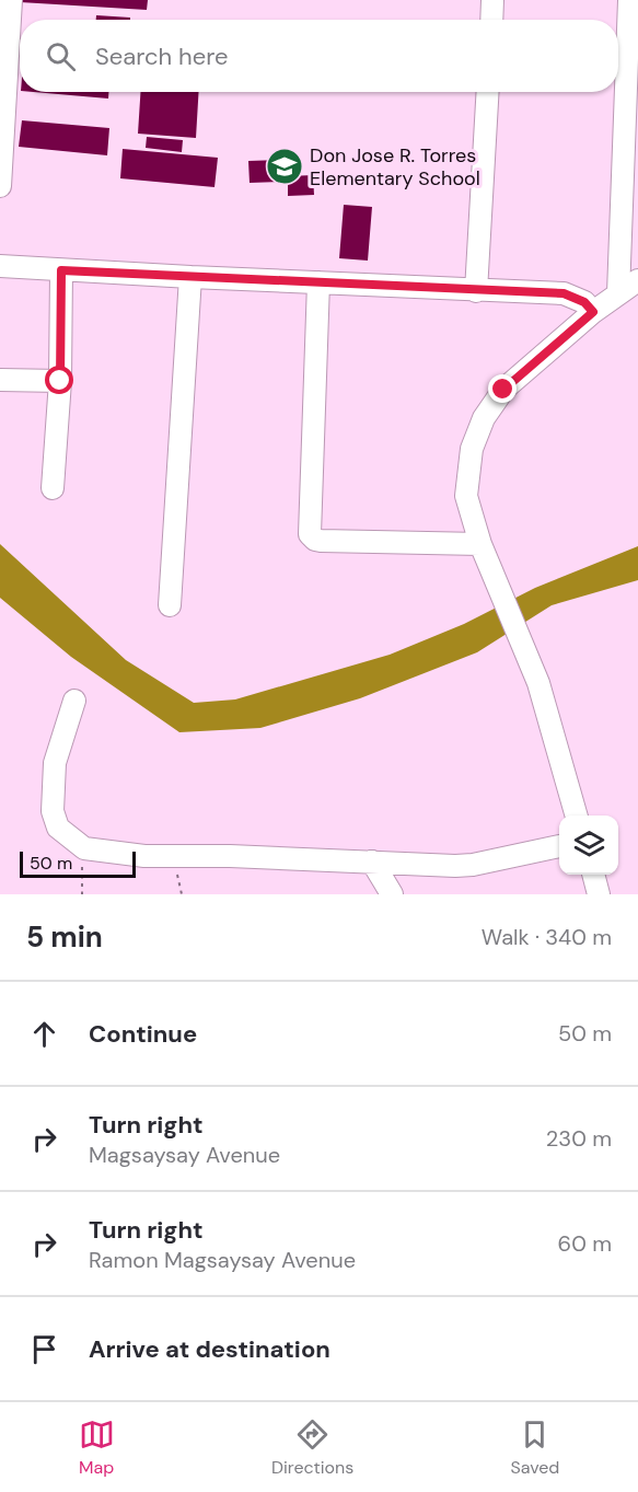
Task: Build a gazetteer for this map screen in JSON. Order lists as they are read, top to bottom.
{
  "places": {
    "school or university": ["Don Jose R. Torres Elementary School"]
  },
  "scale_bar": "50 m",
  "page": {
    "search": "Search here",
    "scale": "50 m",
    "heading": ["5 min", "Walk · 340 m"],
    "list": [
      ["Continue", "50 m"],
      ["Turn right", "Magsaysay Avenue", "230 m"],
      ["Turn right", "Ramon Magsaysay Avenue", "60 m"],
      "Arrive at destination"
    ],
    "nav": ["Map", "Directions", "Saved"]
  }
}
